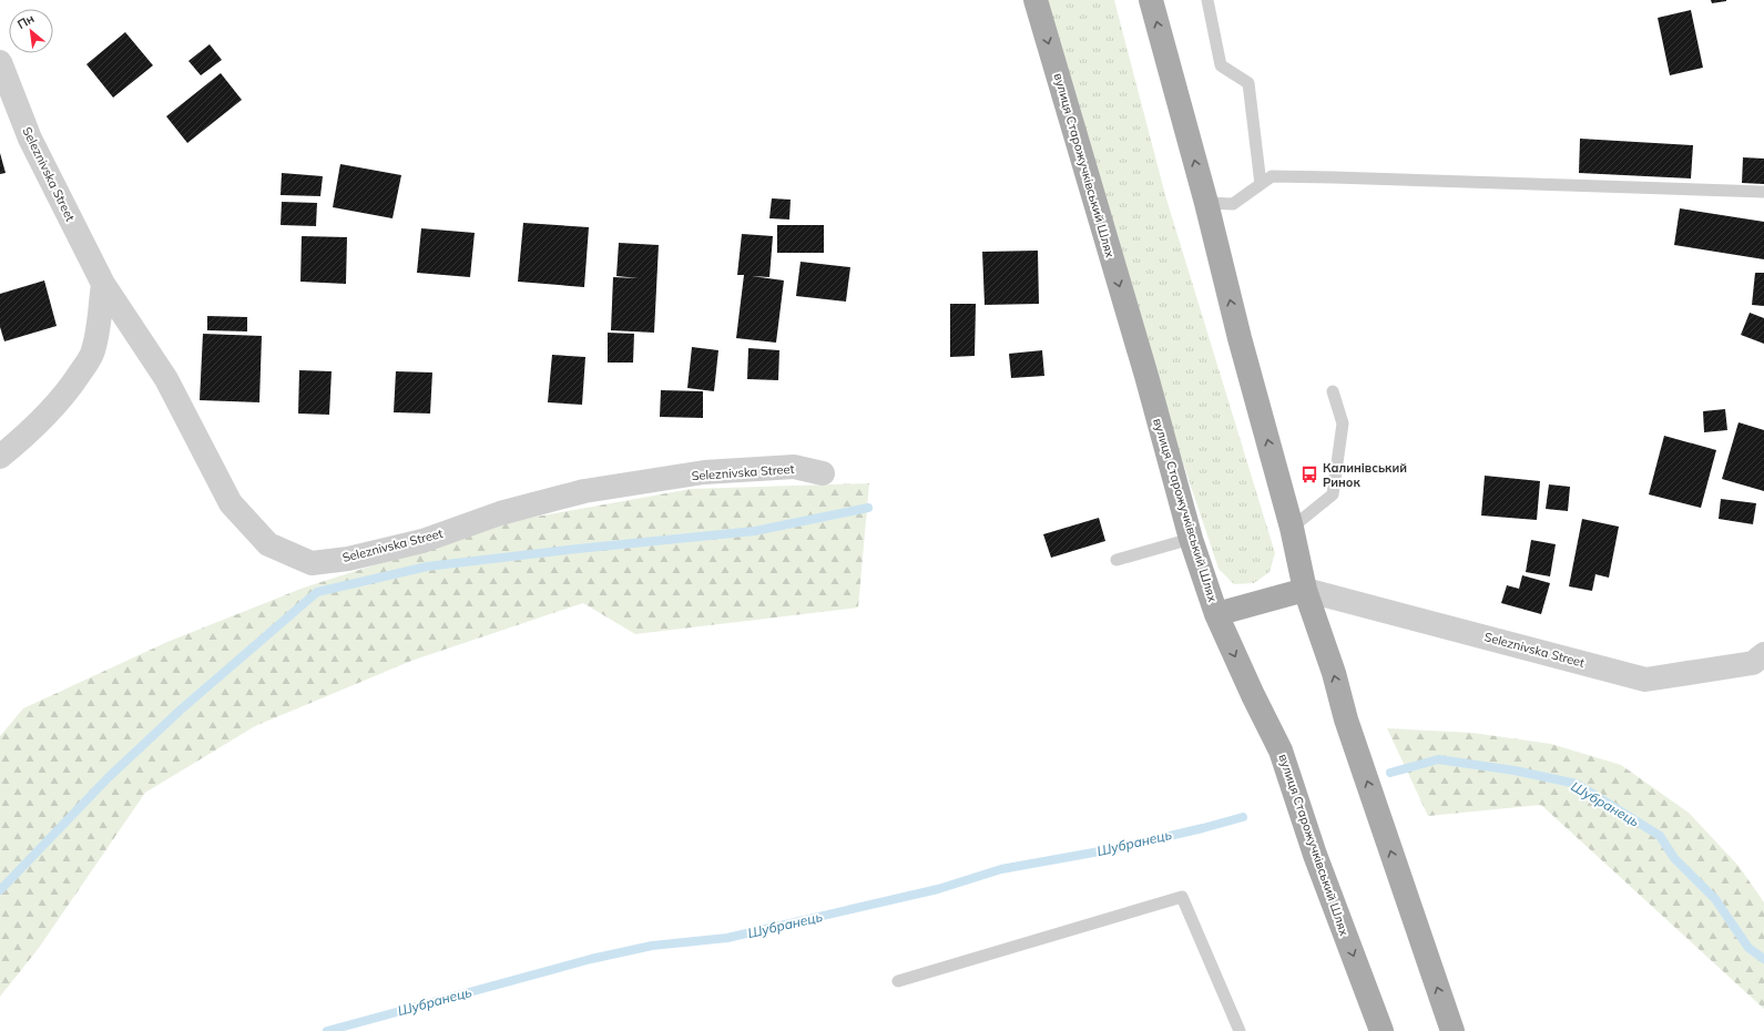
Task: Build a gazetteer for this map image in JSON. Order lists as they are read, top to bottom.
{
  "streets": {
    "main road": ["вулиця Старожучківський Шлях"],
    "street": ["Seleznivska Street"]
  },
  "water": ["Шубранець"],
  "places": {
    "bus stop": ["Калинівський Ринок"]
  },
  "north": "top left"
}
